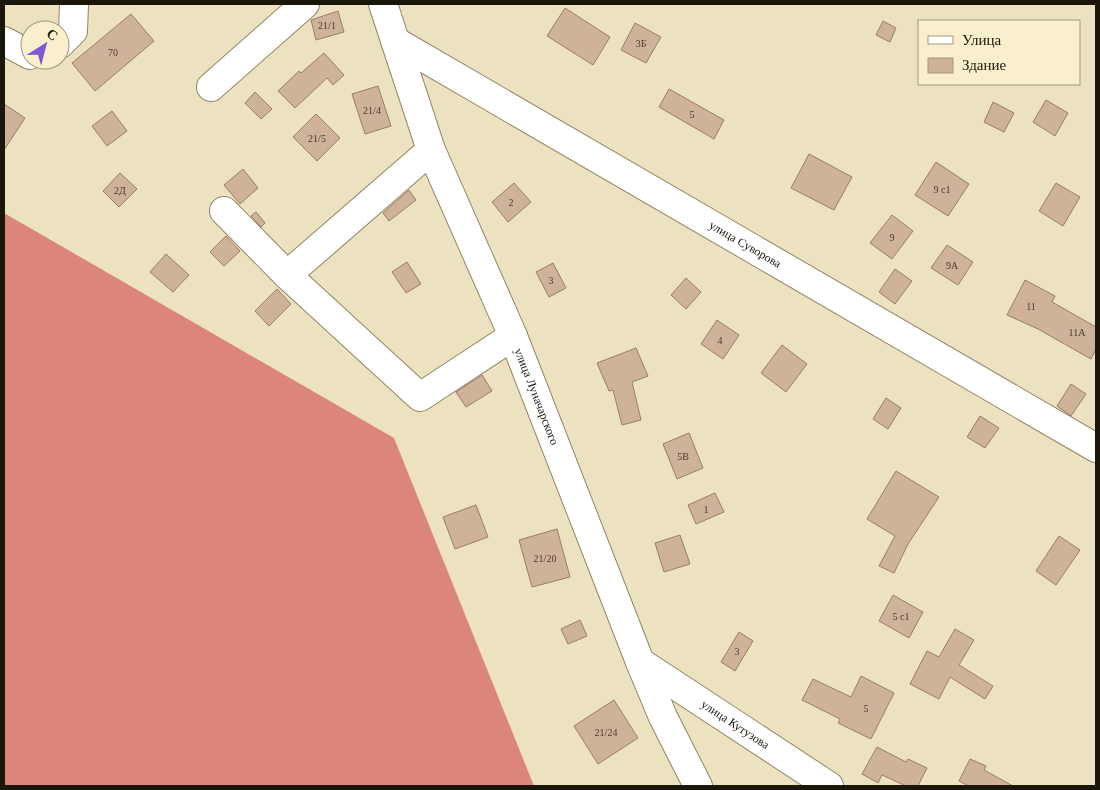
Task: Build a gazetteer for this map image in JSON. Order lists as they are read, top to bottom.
{
  "streets": {
    "street": ["улица Суворова", "улица Луначарского", "улица Кутузова"]
  },
  "crossings": [
    ["улица Суворова", "улица Луначарского"],
    ["улица Луначарского", "улица Кутузова"]
  ],
  "house_numbers": [
    "21/1",
    "3Б",
    "70",
    "21/4",
    "5",
    "21/5",
    "9 с1",
    "2Д",
    "2",
    "9",
    "9А",
    "3",
    "11",
    "11А",
    "4",
    "5В",
    "1",
    "21/20",
    "5 с1",
    "3",
    "5",
    "21/24"
  ],
  "legend": ["Улица", "Здание"],
  "north": "top right"
}
